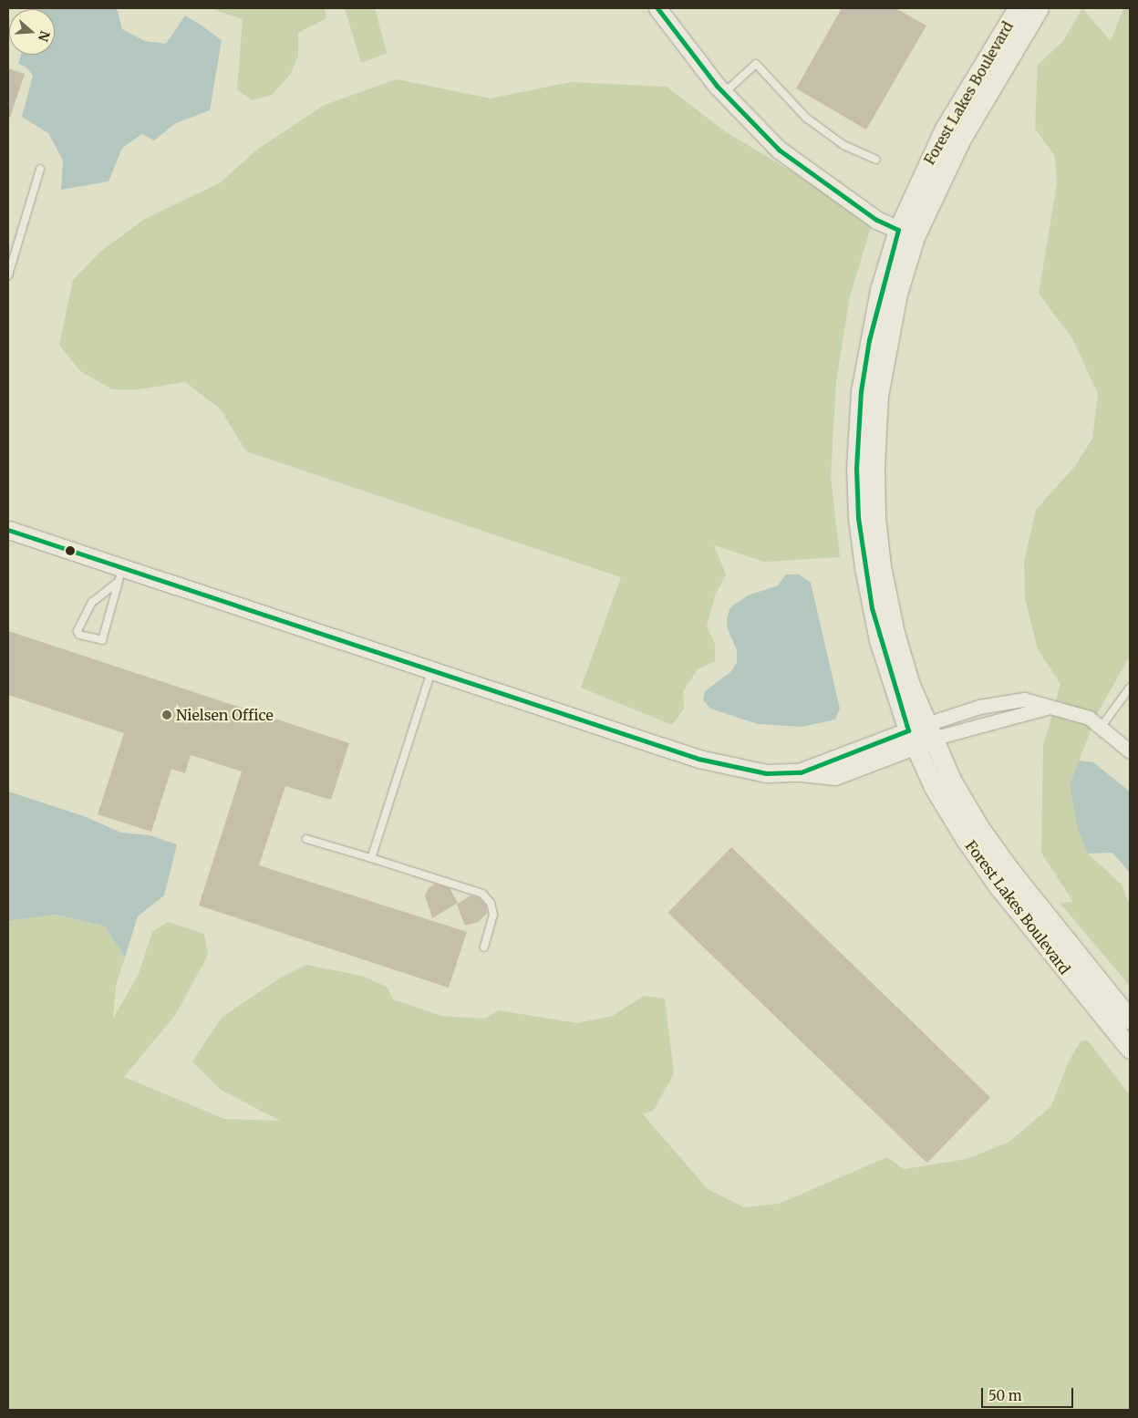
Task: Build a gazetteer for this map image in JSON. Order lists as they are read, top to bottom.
{
  "streets": {
    "main road": ["Forest Lakes Boulevard"]
  },
  "places": ["Nielsen Office"],
  "scale_bar": "50 m",
  "north": "right"
}
